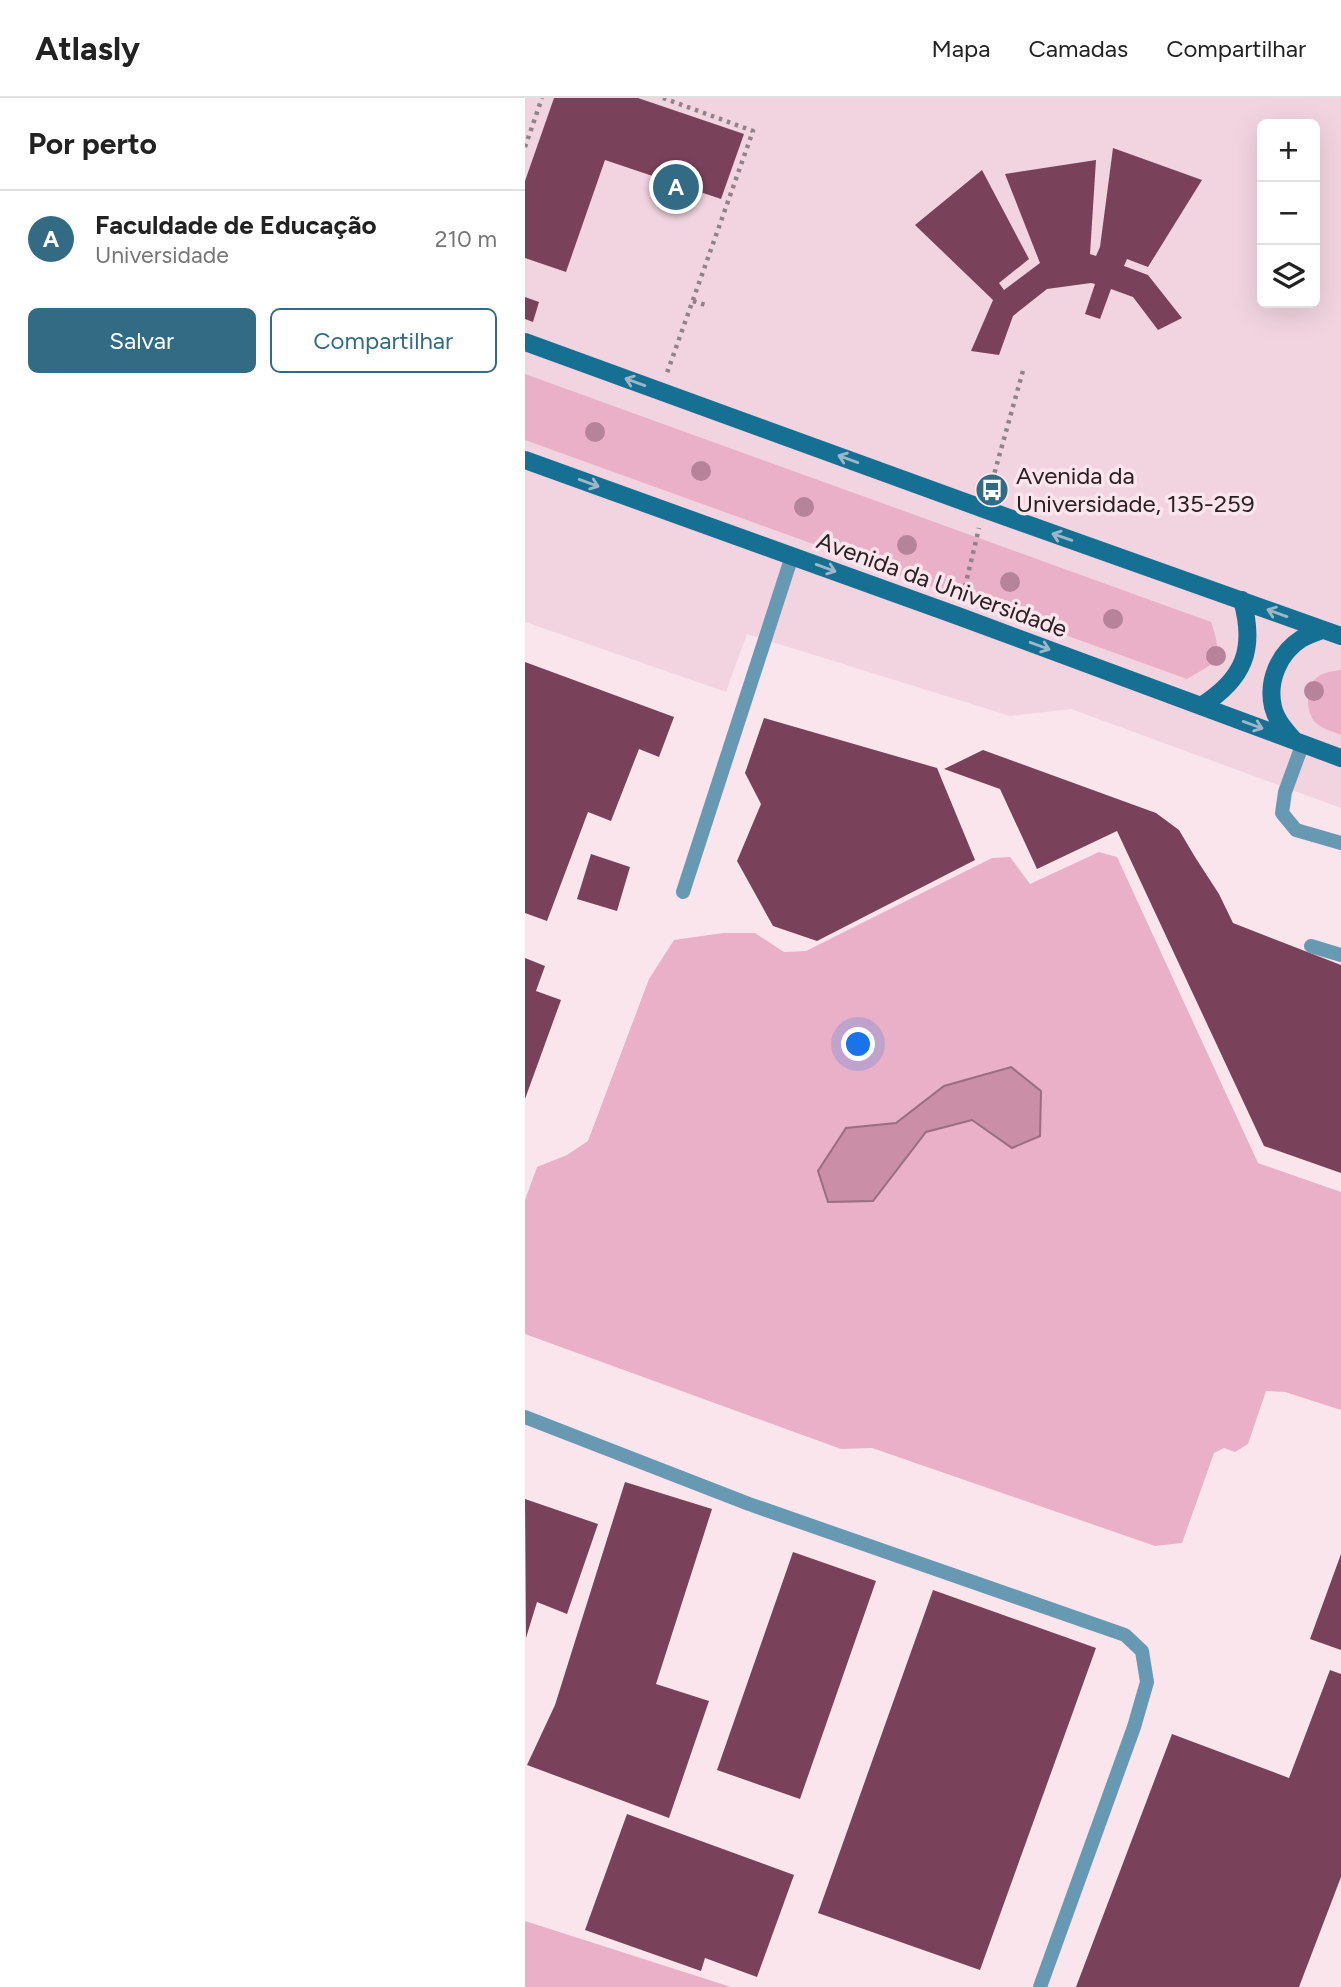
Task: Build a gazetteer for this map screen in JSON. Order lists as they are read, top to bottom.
{
  "streets": {
    "main road": ["Avenida da Universidade"]
  },
  "places": {
    "bus stop": ["Avenida da Universidade, 135-259"]
  },
  "page": {
    "header": "Atlasly",
    "nav": ["Mapa", "Camadas", "Compartilhar"],
    "heading": "Por perto",
    "map_buttons": ["+", "−"],
    "pins": "A",
    "list": [
      {
        "mark": "A",
        "name": "Faculdade de Educação",
        "note": "Universidade",
        "value": "210 m"
      }
    ],
    "buttons": ["Salvar", "Compartilhar"]
  }
}
